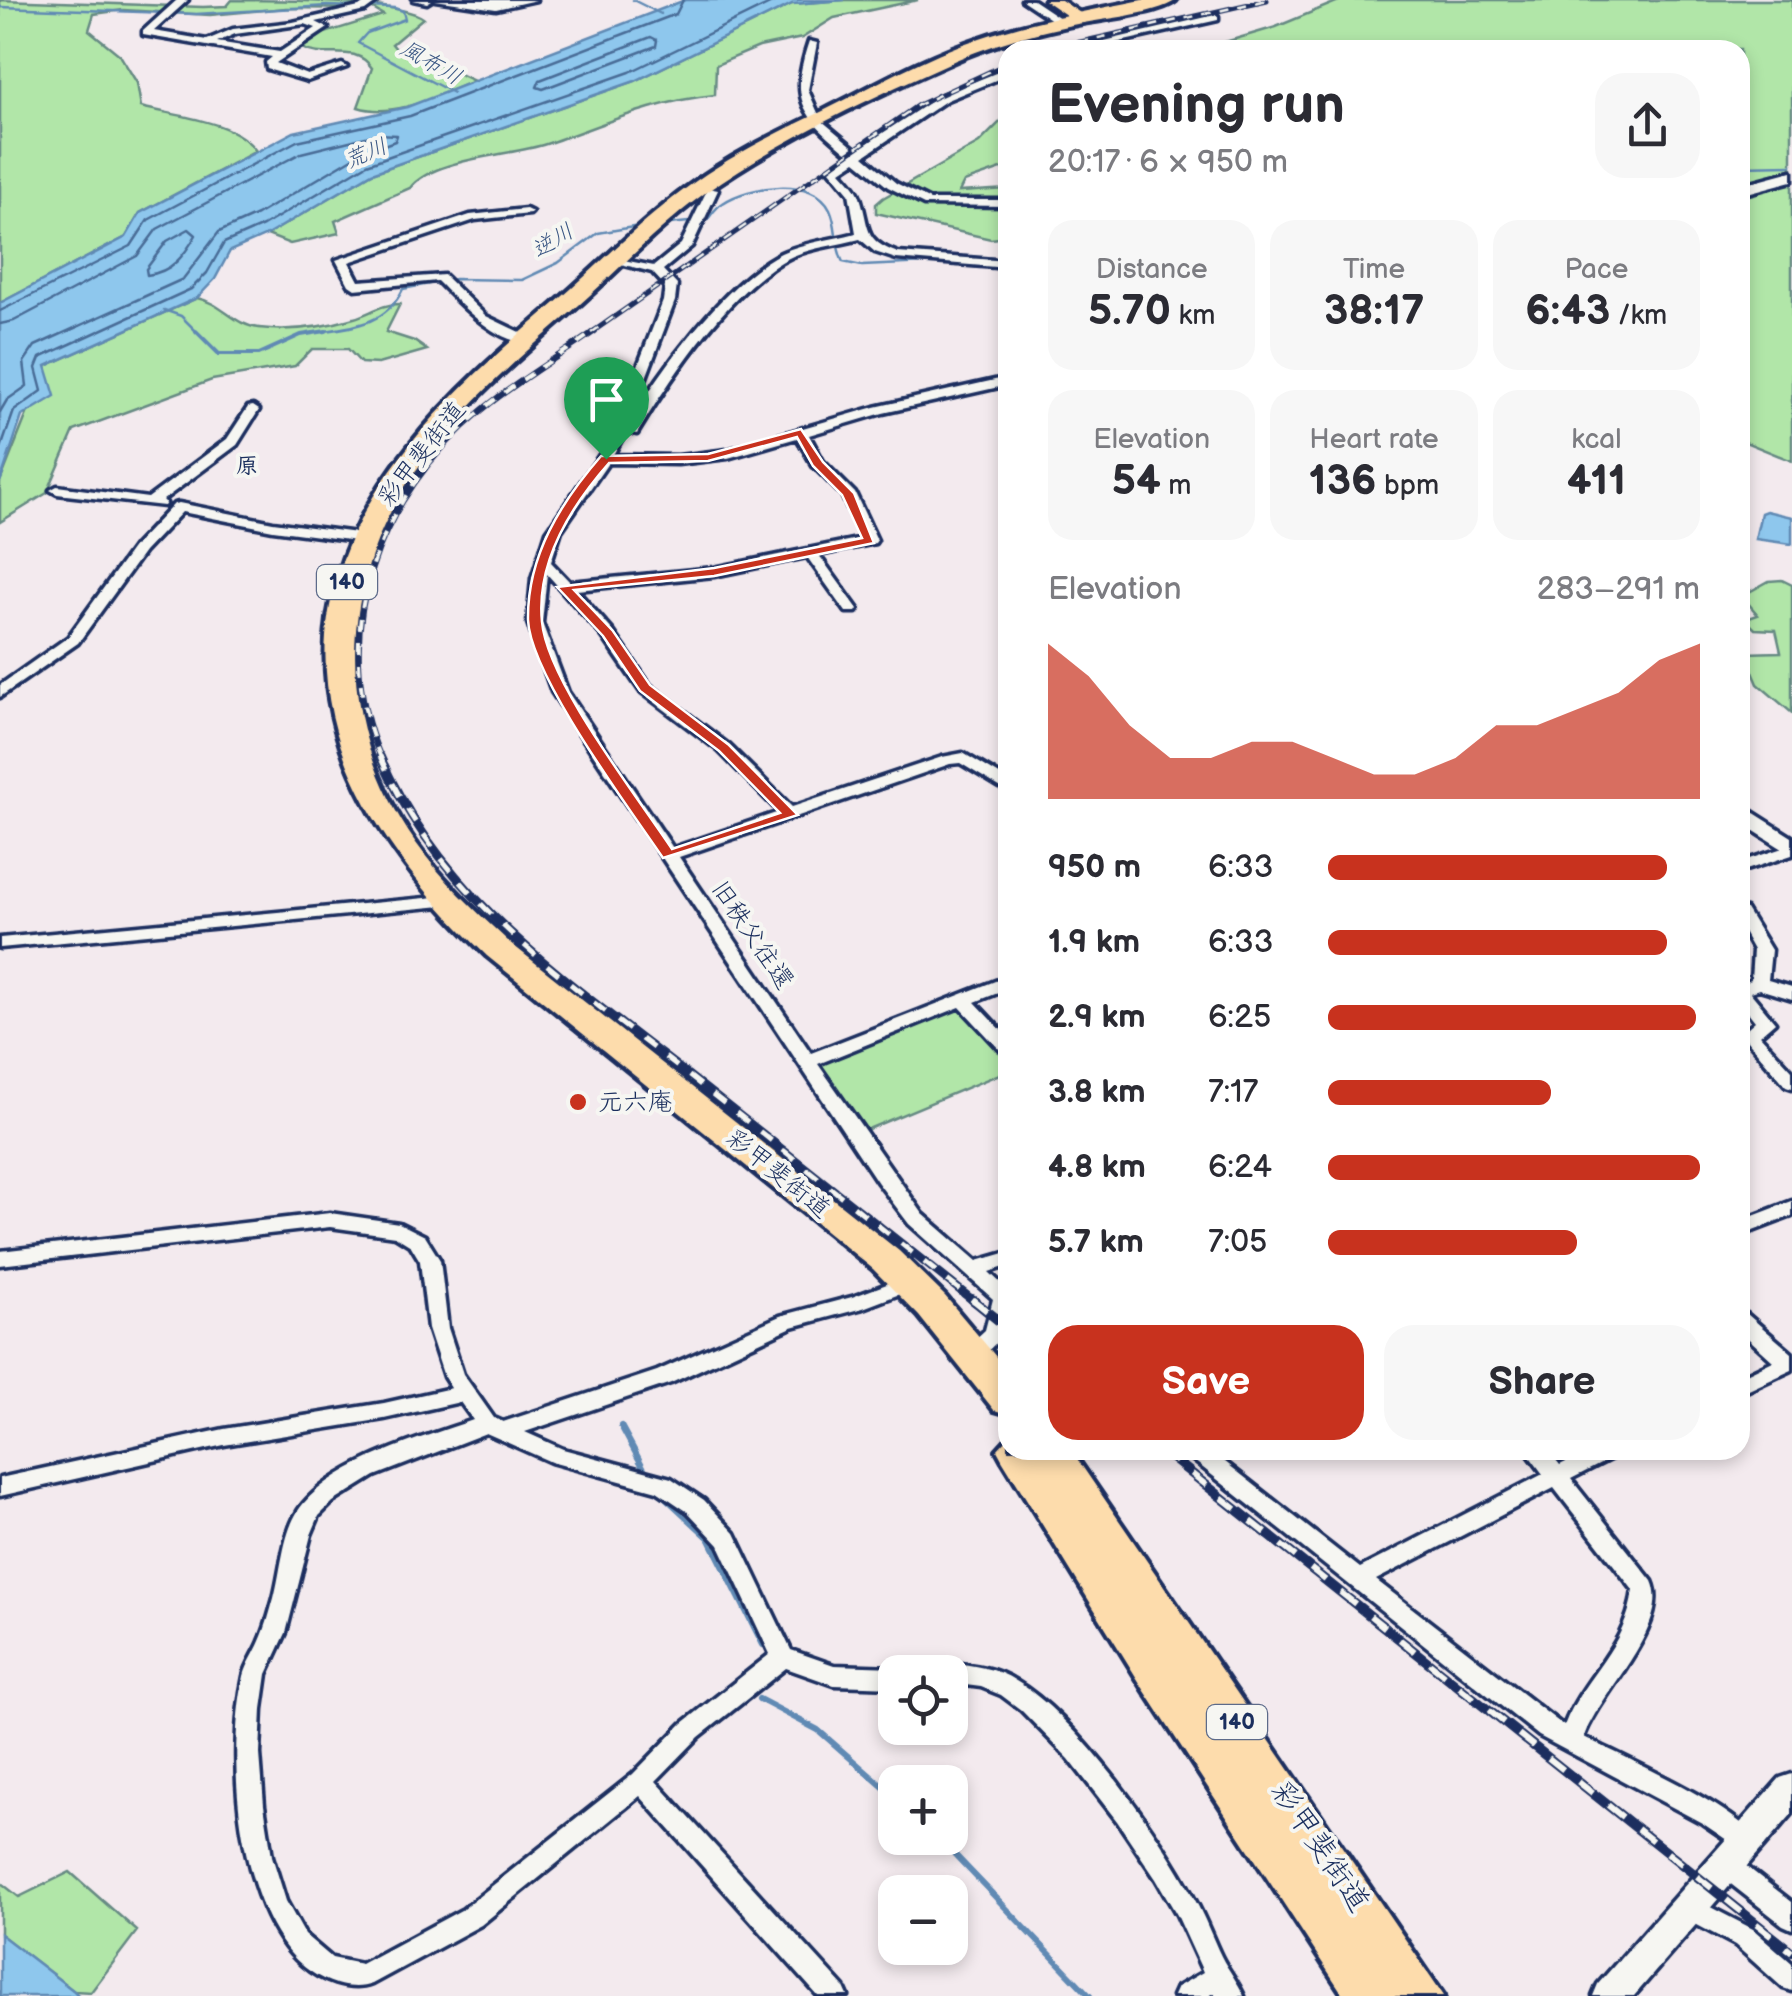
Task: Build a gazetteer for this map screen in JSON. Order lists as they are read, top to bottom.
{
  "streets": {
    "highway": ["彩甲斐街道", "140"],
    "street": ["旧秩父往還"]
  },
  "crossings": [
    ["彩甲斐街道", "旧秩父往還"]
  ],
  "districts": ["原"],
  "water": ["風布川", "荒川", "逆川"],
  "places": ["元六庵"],
  "page": {
    "heading": ["Evening run", "20:17 · 6 × 950 m"],
    "stats": [
      ["Distance", "5.70 km"],
      ["Time", "38:17"],
      ["Pace", "6:43 /km"],
      ["Elevation", "54 m"],
      ["Heart rate", "136 bpm"],
      ["kcal", "411"]
    ],
    "chart": ["Elevation", "283–291 m"],
    "list": [
      {
        "name": "950 m",
        "note": "6:33"
      },
      {
        "name": "1.9 km",
        "note": "6:33"
      },
      {
        "name": "2.9 km",
        "note": "6:25"
      },
      {
        "name": "3.8 km",
        "note": "7:17"
      },
      {
        "name": "4.8 km",
        "note": "6:24"
      },
      {
        "name": "5.7 km",
        "note": "7:05"
      }
    ],
    "buttons": ["Save", "Share"],
    "map_buttons": ["+", "−"]
  }
}
